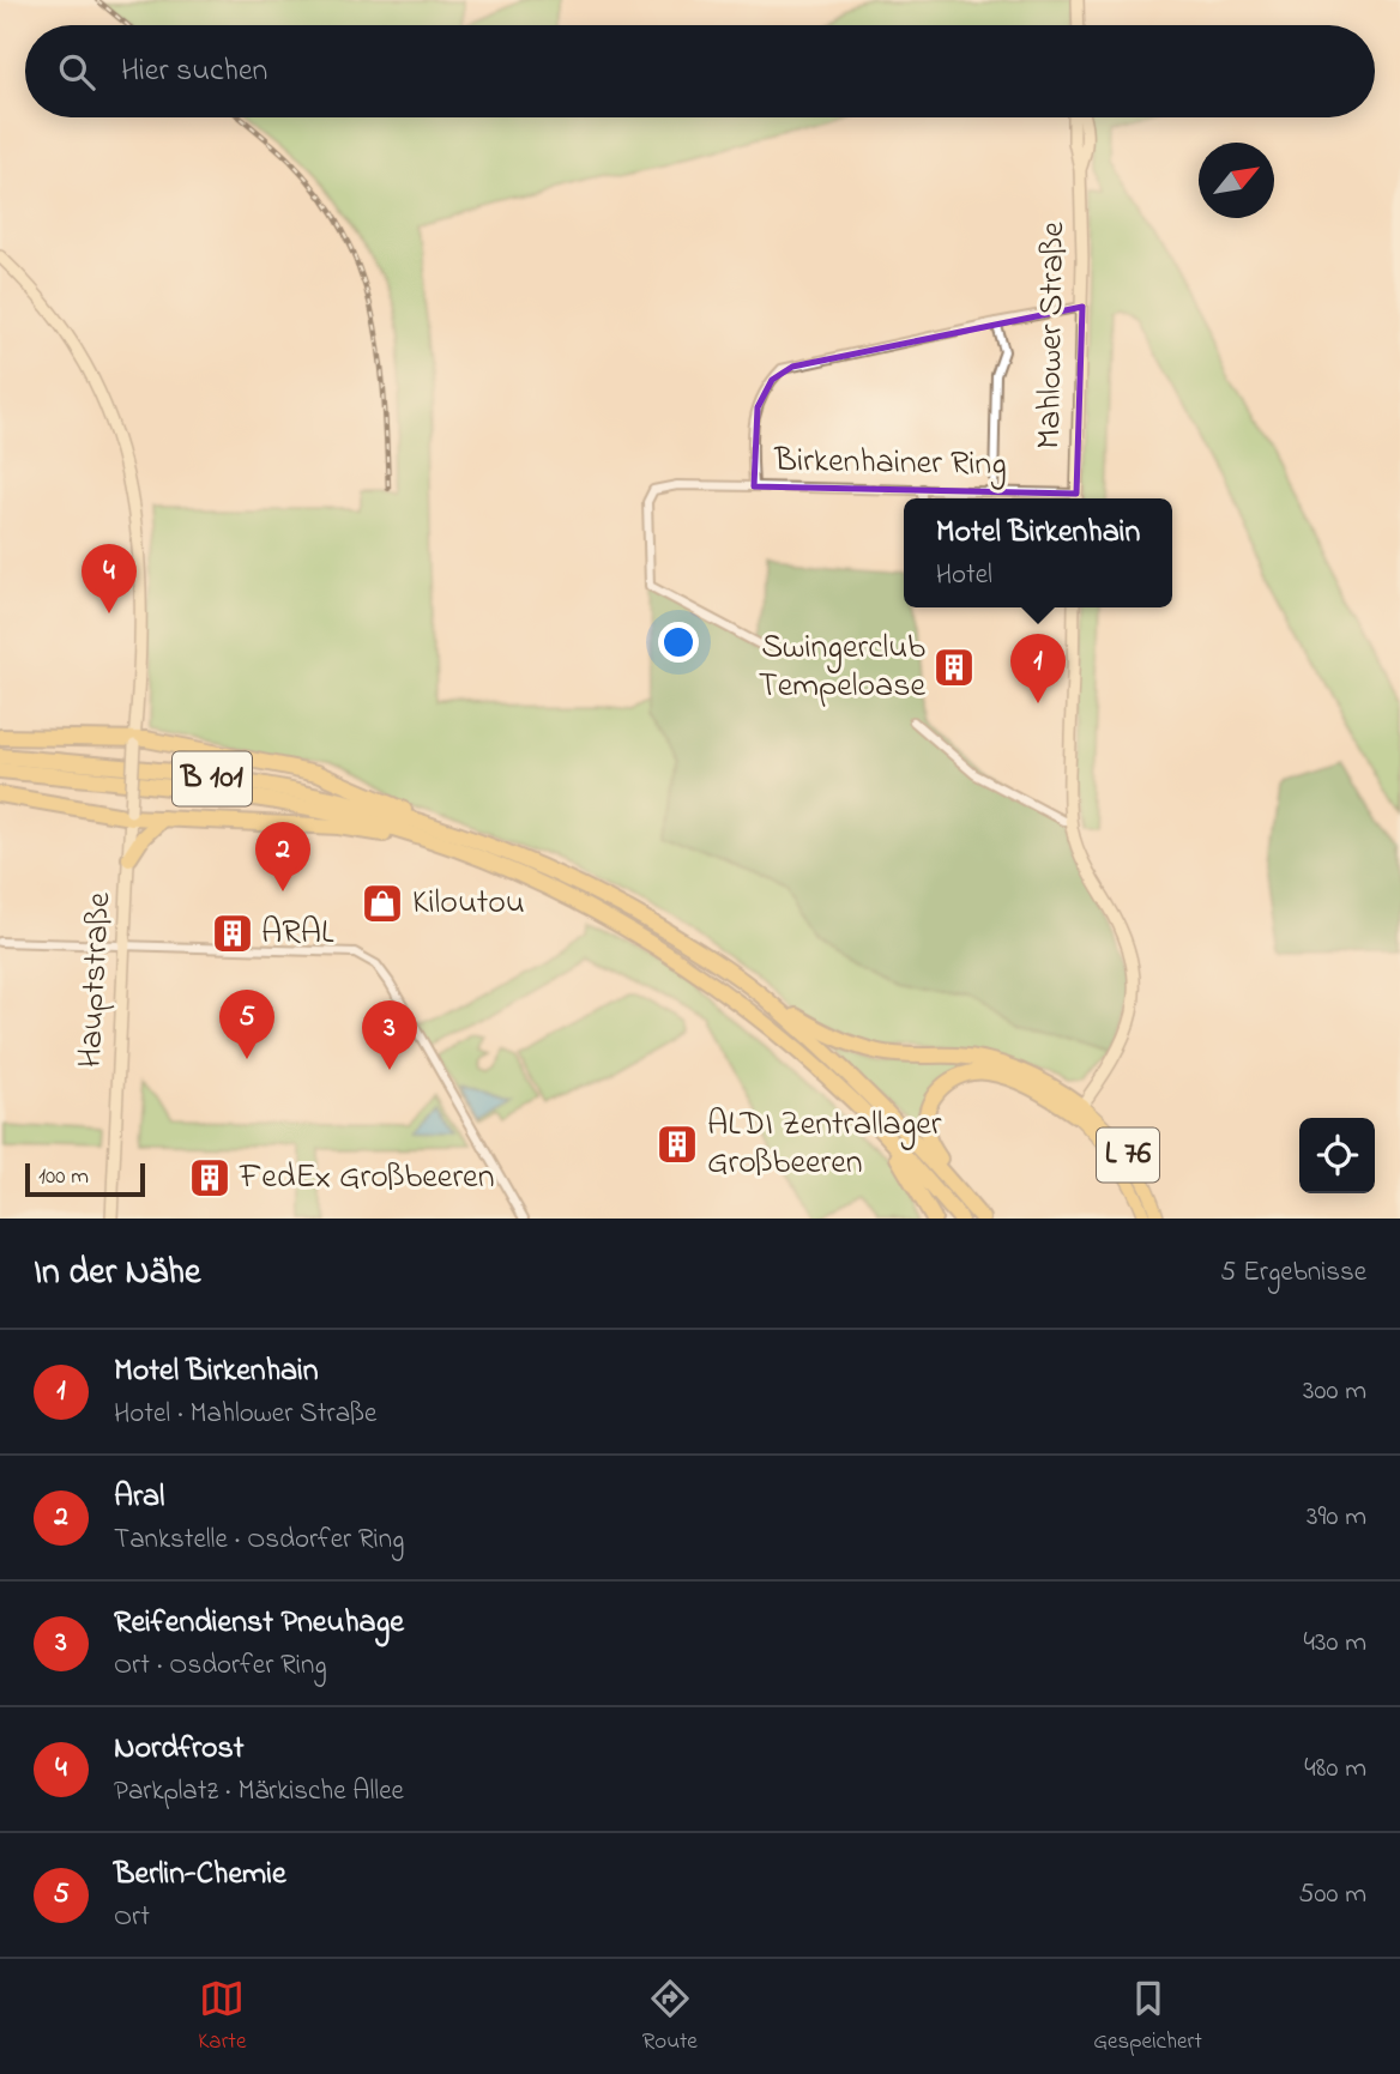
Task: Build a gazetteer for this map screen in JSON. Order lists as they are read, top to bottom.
{
  "streets": {
    "highway": ["B 101"],
    "main road": ["L 76"],
    "street": ["Mahlower Straße", "Birkenhainer Ring", "Hauptstraße"]
  },
  "crossings": [
    ["Mahlower Straße", "Birkenhainer Ring"]
  ],
  "places": {
    "building": [
      "Swingerclub Tempeloase",
      "ARAL",
      "ALDI Zentrallager Großbeeren",
      "FedEx Großbeeren"
    ],
    "shop": ["Kiloutou"]
  },
  "scale_bar": "100 m",
  "north": "top right",
  "page": {
    "search": "Hier suchen",
    "popup": ["Motel Birkenhain", "Hotel"],
    "pins": [
      "4",
      "1",
      "2",
      "5",
      "3"
    ],
    "scale": "100 m",
    "heading": ["In der Nähe", "5 Ergebnisse"],
    "list": [
      {
        "mark": "1",
        "name": "Motel Birkenhain",
        "note": "Hotel · Mahlower Straße",
        "value": "300 m"
      },
      {
        "mark": "2",
        "name": "Aral",
        "note": "Tankstelle · Osdorfer Ring",
        "value": "390 m"
      },
      {
        "mark": "3",
        "name": "Reifendienst Pneuhage",
        "note": "Ort · Osdorfer Ring",
        "value": "430 m"
      },
      {
        "mark": "4",
        "name": "Nordfrost",
        "note": "Parkplatz · Märkische Allee",
        "value": "480 m"
      },
      {
        "mark": "5",
        "name": "Berlin-Chemie",
        "note": "Ort",
        "value": "500 m"
      }
    ],
    "nav": ["Karte", "Route", "Gespeichert"]
  }
}
